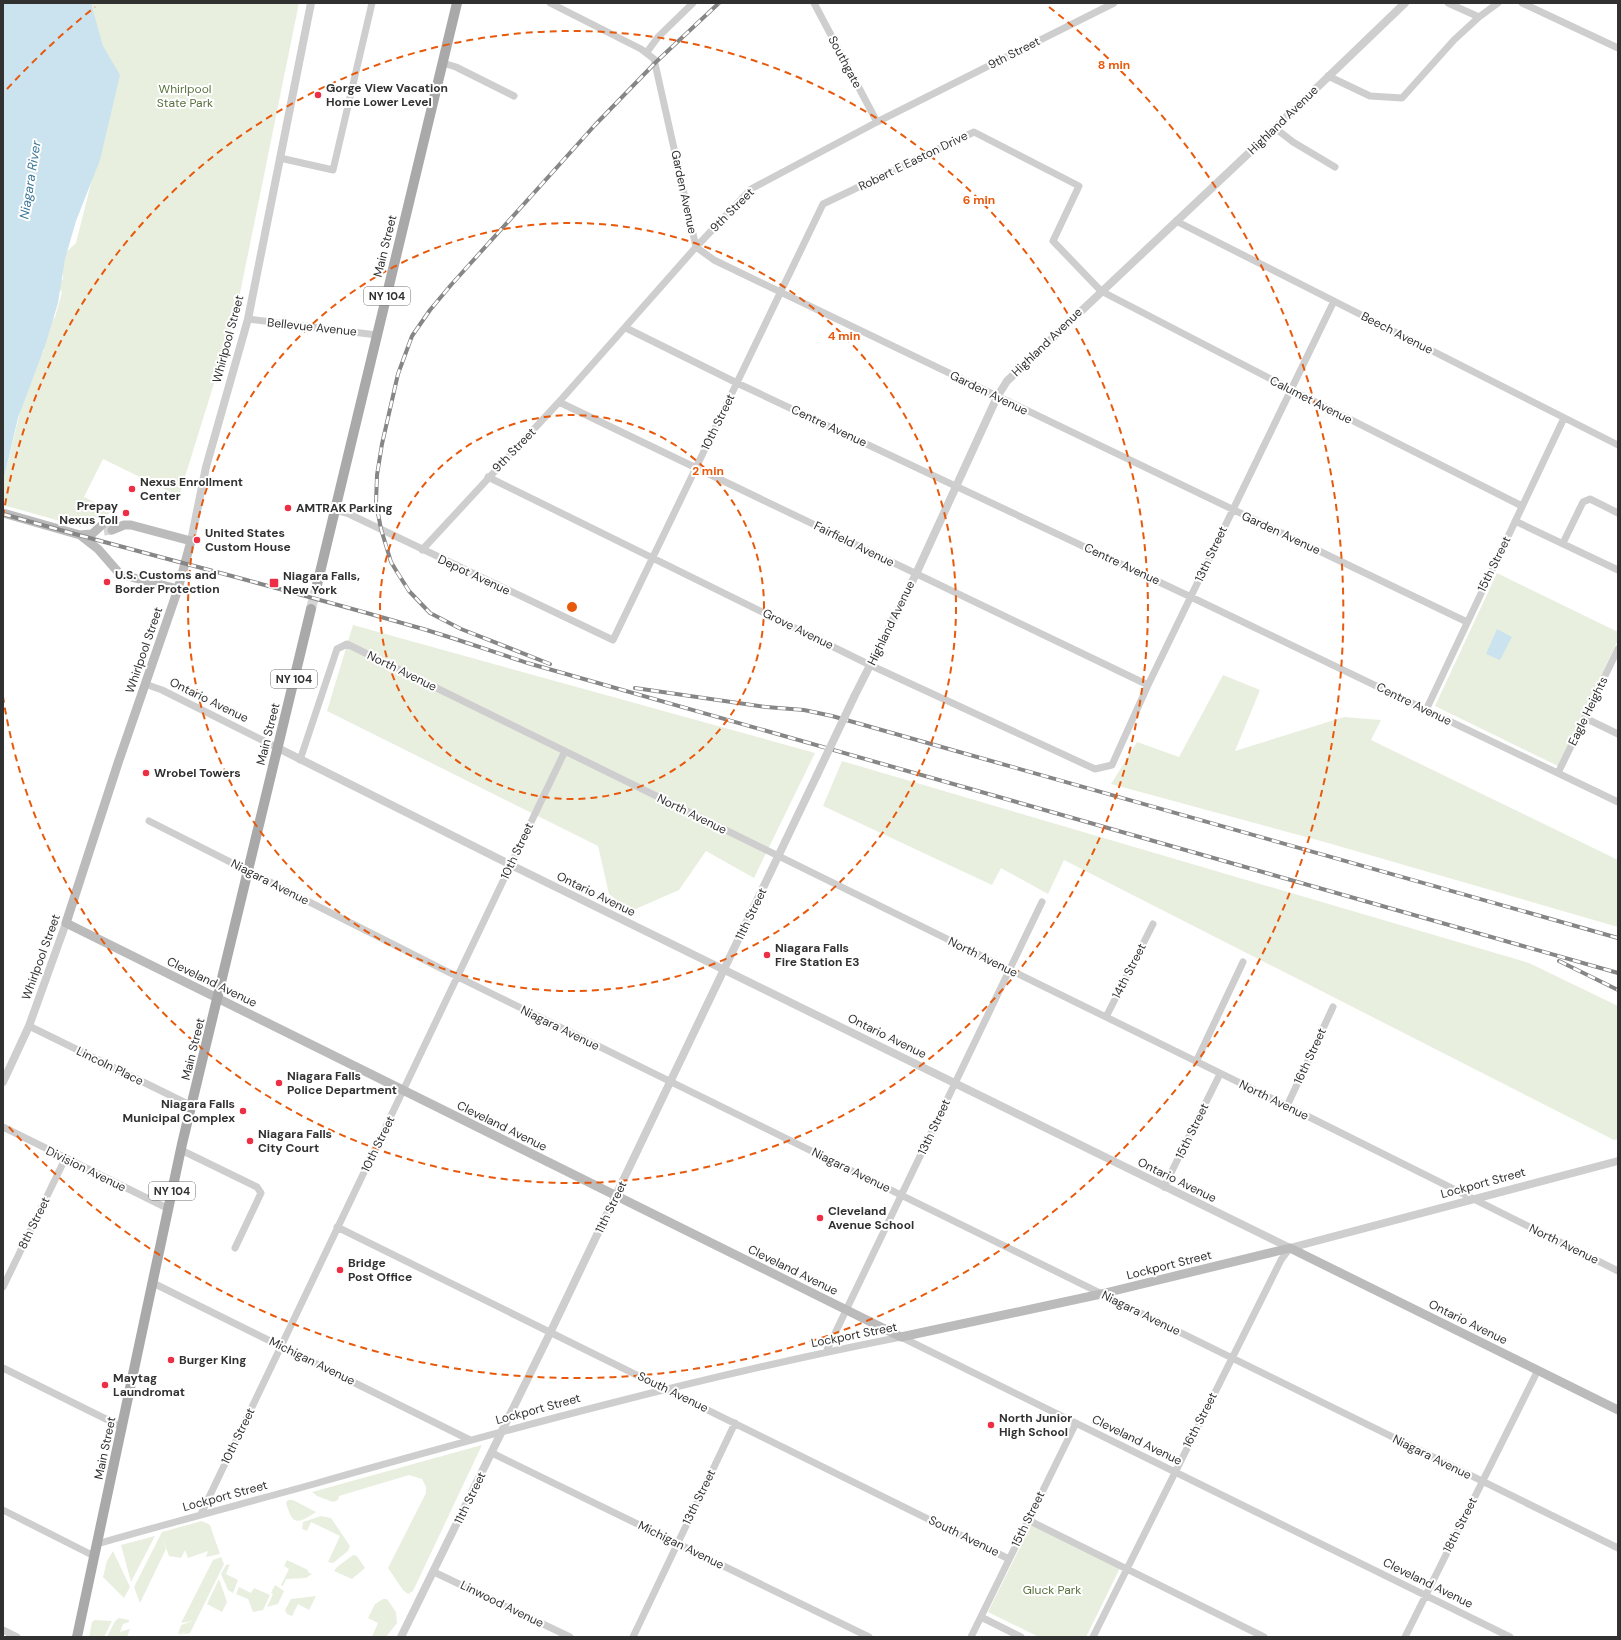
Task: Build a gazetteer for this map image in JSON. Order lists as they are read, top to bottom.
{
  "streets": {
    "main road": [
      "Main Street",
      "NY 104",
      "Whirlpool Street",
      "Ontario Avenue",
      "Cleveland Avenue",
      "Lockport Street"
    ],
    "street": [
      "9th Street",
      "Southgate",
      "Highland Avenue",
      "Robert E Easton Drive",
      "Garden Avenue",
      "Bellevue Avenue",
      "Beech Avenue",
      "Calumet Avenue",
      "10th Street",
      "Centre Avenue",
      "Fairfield Avenue",
      "13th Street",
      "15th Street",
      "Depot Avenue",
      "Grove Avenue",
      "North Avenue",
      "Eagle Heights",
      "Niagara Avenue",
      "11th Street",
      "14th Street",
      "16th Street",
      "Lincoln Place",
      "Division Avenue",
      "8th Street",
      "Michigan Avenue",
      "South Avenue",
      "18th Street",
      "Linwood Avenue"
    ]
  },
  "crossings": [
    ["9th Street", "Southgate"],
    ["9th Street", "Garden Avenue"],
    ["9th Street", "Centre Avenue"],
    ["9th Street", "Fairfield Avenue"],
    ["9th Street", "Depot Avenue"],
    ["9th Street", "Grove Avenue"],
    ["Highland Avenue", "Robert E Easton Drive"],
    ["Highland Avenue", "Garden Avenue"],
    ["Highland Avenue", "Beech Avenue"],
    ["Highland Avenue", "Calumet Avenue"],
    ["Highland Avenue", "Centre Avenue"],
    ["Highland Avenue", "Fairfield Avenue"],
    ["Highland Avenue", "Grove Avenue"],
    ["Highland Avenue", "11th Street"],
    ["Robert E Easton Drive", "Calumet Avenue"],
    ["Robert E Easton Drive", "10th Street"],
    ["Garden Avenue", "10th Street"],
    ["Garden Avenue", "13th Street"],
    ["Garden Avenue", "15th Street"],
    ["Main Street", "Bellevue Avenue"],
    ["Main Street", "Depot Avenue"],
    ["Main Street", "Ontario Avenue"],
    ["Main Street", "Niagara Avenue"],
    ["Main Street", "Cleveland Avenue"],
    ["Main Street", "Lincoln Place"],
    ["Main Street", "Division Avenue"],
    ["Main Street", "Lockport Street"],
    ["Main Street", "Michigan Avenue"],
    ["Bellevue Avenue", "Whirlpool Street"],
    ["Beech Avenue", "13th Street"],
    ["Beech Avenue", "15th Street"],
    ["Whirlpool Street", "Ontario Avenue"],
    ["Whirlpool Street", "Cleveland Avenue"],
    ["Whirlpool Street", "Lincoln Place"],
    ["Calumet Avenue", "13th Street"],
    ["Calumet Avenue", "15th Street"],
    ["10th Street", "Centre Avenue"],
    ["10th Street", "Fairfield Avenue"],
    ["10th Street", "Depot Avenue"],
    ["10th Street", "Grove Avenue"],
    ["10th Street", "North Avenue"],
    ["10th Street", "Ontario Avenue"],
    ["10th Street", "Niagara Avenue"],
    ["10th Street", "Cleveland Avenue"],
    ["10th Street", "Lockport Street"],
    ["10th Street", "Michigan Avenue"],
    ["10th Street", "South Avenue"],
    ["Centre Avenue", "13th Street"],
    ["Centre Avenue", "15th Street"],
    ["Centre Avenue", "Eagle Heights"],
    ["Fairfield Avenue", "13th Street"],
    ["13th Street", "Grove Avenue"],
    ["13th Street", "North Avenue"],
    ["13th Street", "Ontario Avenue"],
    ["13th Street", "Niagara Avenue"],
    ["13th Street", "Cleveland Avenue"],
    ["13th Street", "Lockport Street"],
    ["13th Street", "Michigan Avenue"],
    ["13th Street", "South Avenue"],
    ["15th Street", "North Avenue"],
    ["15th Street", "Ontario Avenue"],
    ["15th Street", "Cleveland Avenue"],
    ["15th Street", "South Avenue"],
    ["North Avenue", "Ontario Avenue"],
    ["North Avenue", "11th Street"],
    ["North Avenue", "14th Street"],
    ["North Avenue", "16th Street"],
    ["North Avenue", "Lockport Street"],
    ["Ontario Avenue", "11th Street"],
    ["Ontario Avenue", "16th Street"],
    ["Ontario Avenue", "Lockport Street"],
    ["Ontario Avenue", "18th Street"],
    ["Niagara Avenue", "11th Street"],
    ["Niagara Avenue", "16th Street"],
    ["Niagara Avenue", "Lockport Street"],
    ["Niagara Avenue", "18th Street"],
    ["11th Street", "Cleveland Avenue"],
    ["11th Street", "Lockport Street"],
    ["11th Street", "Michigan Avenue"],
    ["11th Street", "South Avenue"],
    ["11th Street", "Linwood Avenue"],
    ["Cleveland Avenue", "16th Street"],
    ["Cleveland Avenue", "Lockport Street"],
    ["Cleveland Avenue", "18th Street"],
    ["16th Street", "Lockport Street"],
    ["Division Avenue", "8th Street"],
    ["Lockport Street", "Michigan Avenue"],
    ["Lockport Street", "South Avenue"]
  ],
  "water": ["Niagara River"],
  "parks": ["Whirlpool State Park", "Gluck Park"],
  "places": {
    "other": [
      "Gorge View Vacation Home Lower Level",
      "Nexus Enrollment Center",
      "AMTRAK Parking",
      "Prepay Nexus Toll",
      "United States Custom House",
      "U.S. Customs and Border Protection",
      "Wrobel Towers",
      "Niagara Falls Fire Station E3",
      "Niagara Falls Police Department",
      "Niagara Falls Municipal Complex",
      "Niagara Falls City Court",
      "Cleveland Avenue School",
      "Bridge Post Office",
      "Burger King",
      "Maytag Laundromat",
      "North Junior High School"
    ],
    "transit": ["Niagara Falls, New York"]
  },
  "rings": [
    "8 min",
    "6 min",
    "4 min",
    "2 min"
  ]
}
